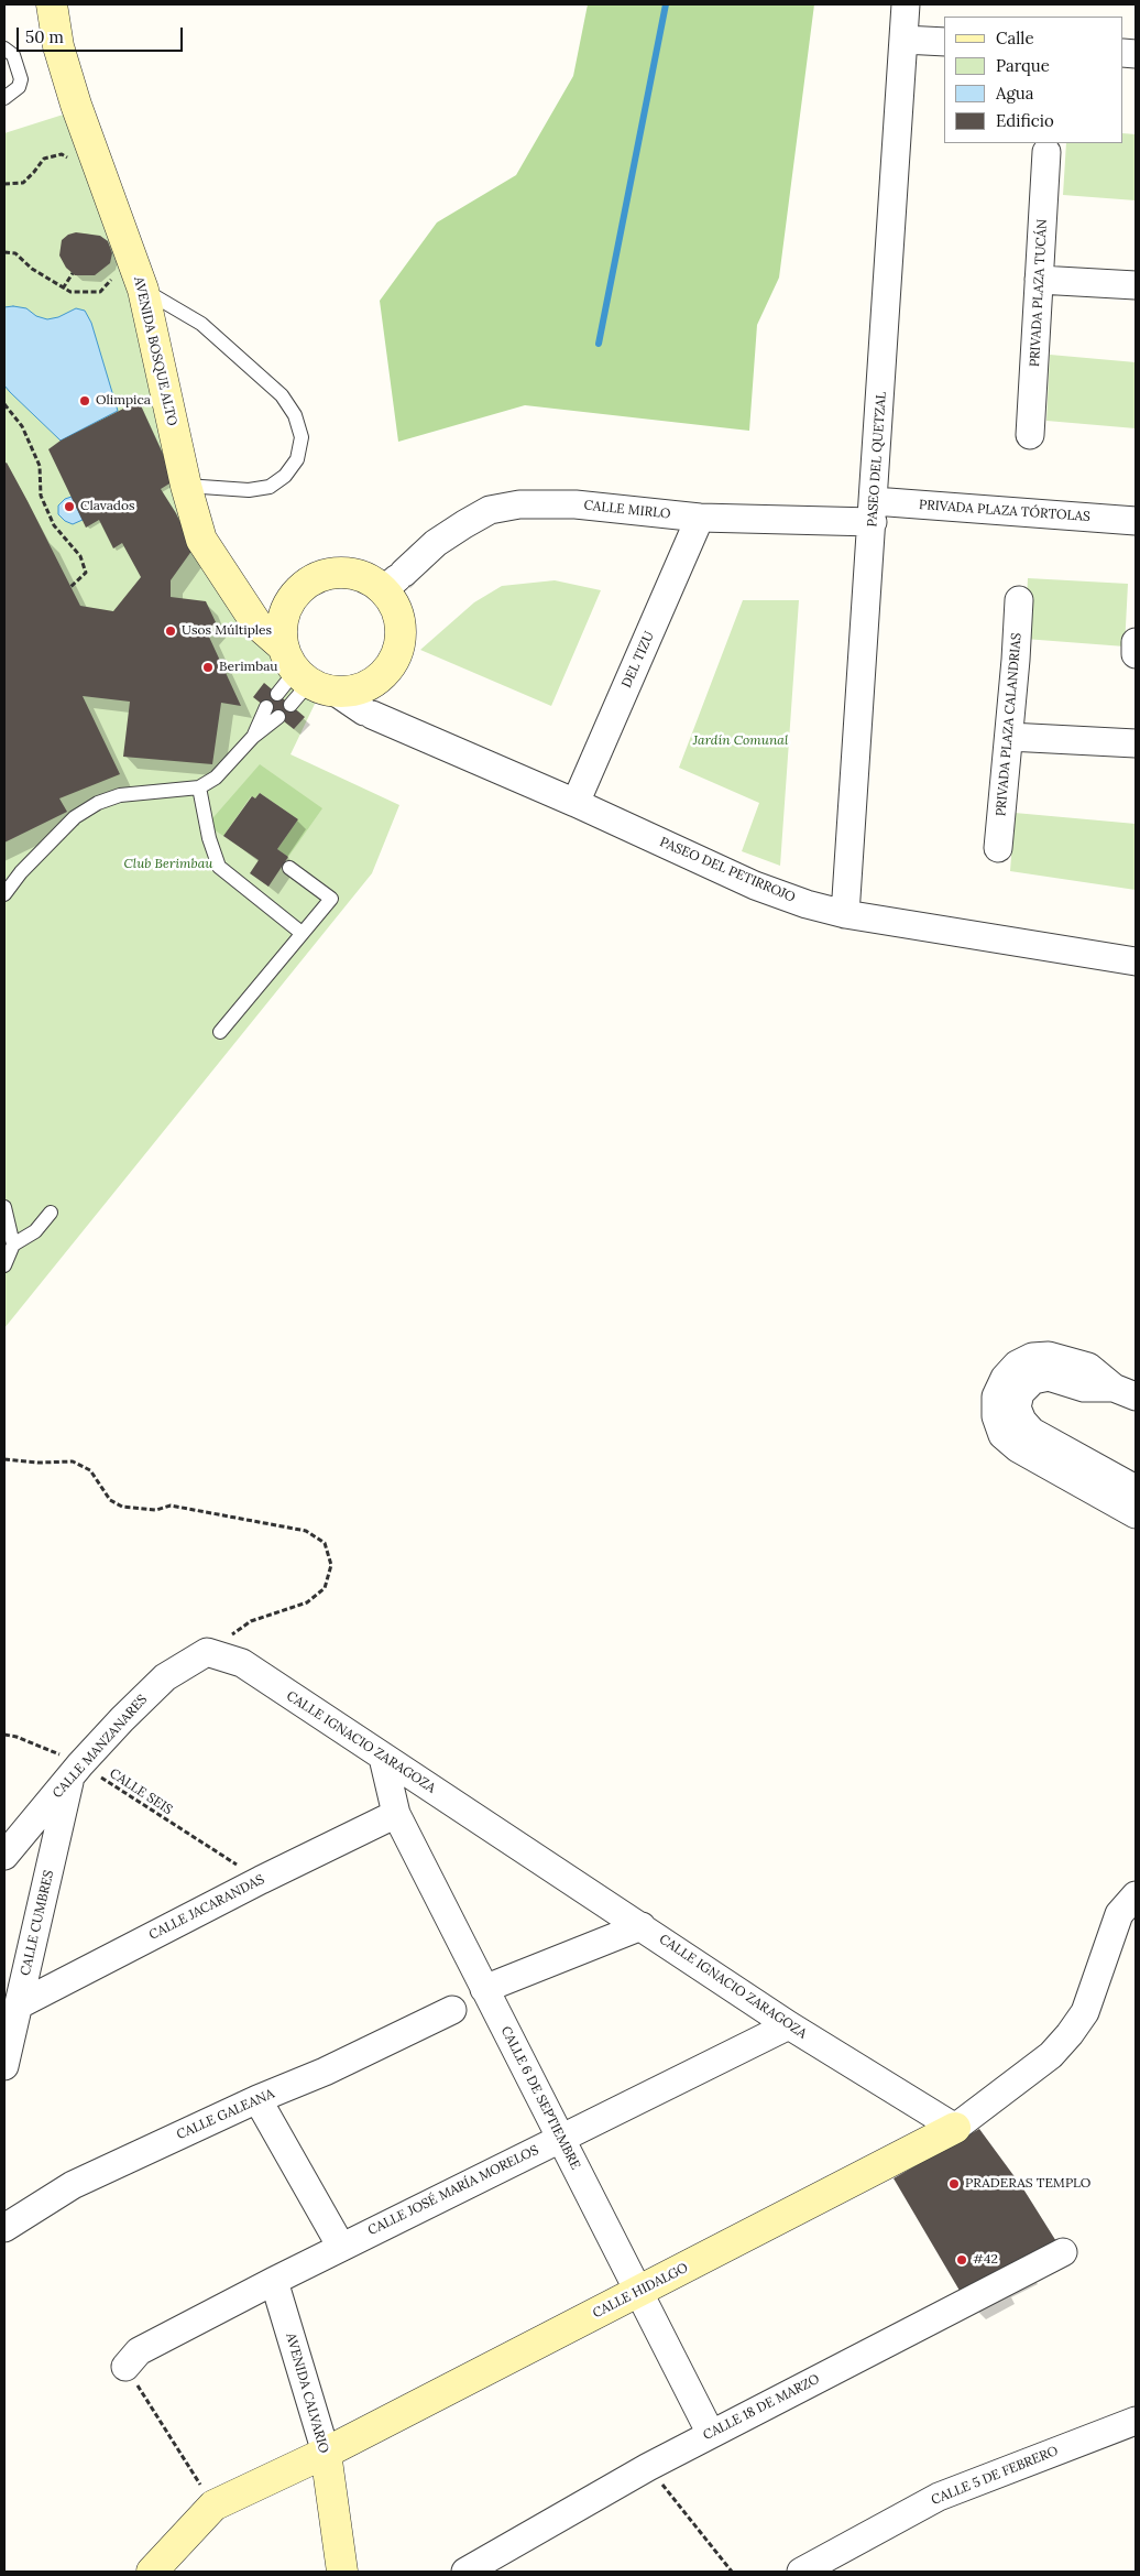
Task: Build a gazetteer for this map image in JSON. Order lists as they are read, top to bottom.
{
  "streets": {
    "street": [
      "PRIVADA PLAZA TUCÁN",
      "AVENIDA BOSQUE ALTO",
      "PASEO DEL QUETZAL",
      "CALLE MIRLO",
      "PRIVADA PLAZA TÓRTOLAS",
      "DEL TIZU",
      "PRIVADA PLAZA CALANDRIAS",
      "PASEO DEL PETIRROJO",
      "CALLE IGNACIO ZARAGOZA",
      "CALLE MANZANARES",
      "CALLE JACARANDAS",
      "CALLE CUMBRES",
      "CALLE 6 DE SEPTIEMBRE",
      "CALLE GALEANA",
      "CALLE JOSÉ MARÍA MORELOS",
      "CALLE HIDALGO",
      "AVENIDA CALVARIO",
      "CALLE 18 DE MARZO",
      "CALLE 5 DE FEBRERO"
    ],
    "path": ["CALLE SEIS"]
  },
  "crossings": [
    ["AVENIDA BOSQUE ALTO", "CALLE MIRLO"],
    ["AVENIDA BOSQUE ALTO", "PASEO DEL PETIRROJO"],
    ["PASEO DEL QUETZAL", "CALLE MIRLO"],
    ["PASEO DEL QUETZAL", "PRIVADA PLAZA TÓRTOLAS"],
    ["PASEO DEL QUETZAL", "PASEO DEL PETIRROJO"],
    ["CALLE MIRLO", "PRIVADA PLAZA TÓRTOLAS"],
    ["CALLE MIRLO", "DEL TIZU"],
    ["CALLE MIRLO", "PASEO DEL PETIRROJO"],
    ["DEL TIZU", "PASEO DEL PETIRROJO"],
    ["CALLE IGNACIO ZARAGOZA", "CALLE MANZANARES"],
    ["CALLE IGNACIO ZARAGOZA", "CALLE 6 DE SEPTIEMBRE"],
    ["CALLE IGNACIO ZARAGOZA", "CALLE JOSÉ MARÍA MORELOS"],
    ["CALLE IGNACIO ZARAGOZA", "CALLE HIDALGO"],
    ["CALLE MANZANARES", "CALLE SEIS"],
    ["CALLE MANZANARES", "CALLE CUMBRES"],
    ["CALLE SEIS", "CALLE JACARANDAS"],
    ["CALLE SEIS", "CALLE CUMBRES"],
    ["CALLE JACARANDAS", "CALLE CUMBRES"],
    ["CALLE JACARANDAS", "CALLE 6 DE SEPTIEMBRE"],
    ["CALLE 6 DE SEPTIEMBRE", "CALLE JOSÉ MARÍA MORELOS"],
    ["CALLE 6 DE SEPTIEMBRE", "CALLE HIDALGO"],
    ["CALLE 6 DE SEPTIEMBRE", "CALLE 18 DE MARZO"],
    ["CALLE JOSÉ MARÍA MORELOS", "AVENIDA CALVARIO"],
    ["CALLE HIDALGO", "AVENIDA CALVARIO"]
  ],
  "parks": ["Jardín Comunal", "Club Berimbau"],
  "places": [
    "Olimpica",
    "Clavados",
    "Usos Múltiples",
    "Berimbau",
    "PRADERAS TEMPLO",
    "#42"
  ],
  "legend": [
    "Calle",
    "Parque",
    "Agua",
    "Edificio"
  ],
  "scale_bar": "50 m"
}
